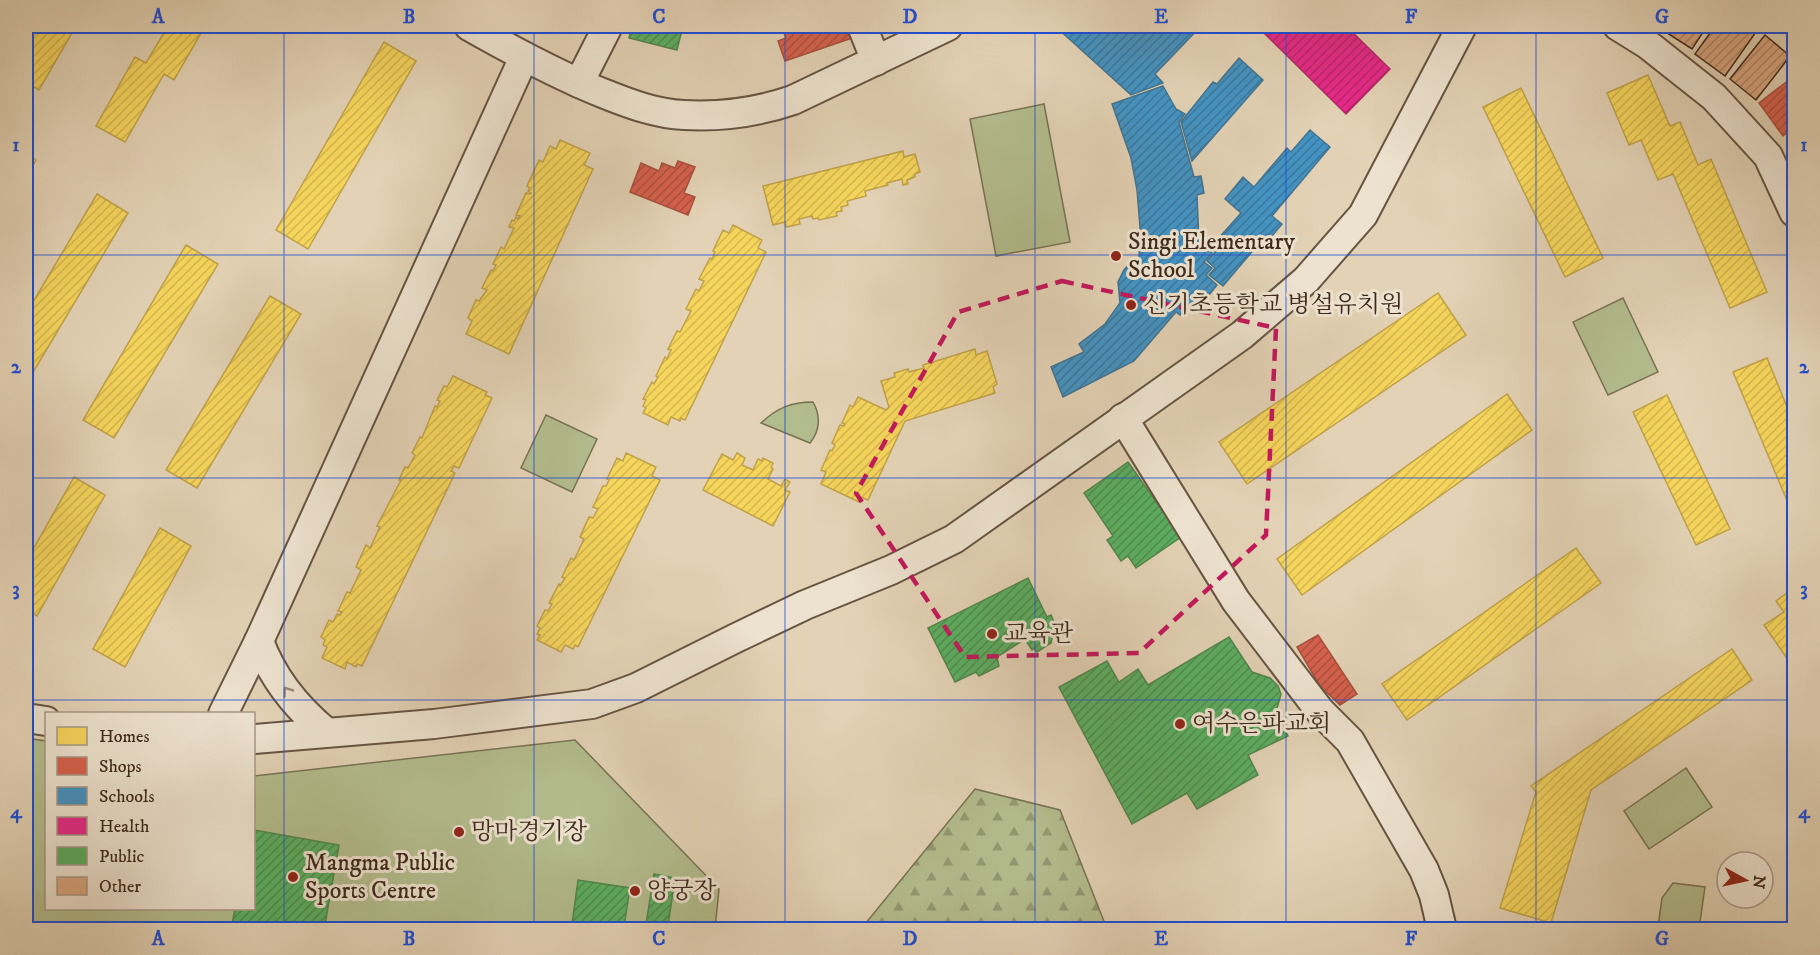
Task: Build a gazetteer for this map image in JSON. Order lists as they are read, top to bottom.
{
  "places": [
    "Singi Elementary School",
    "신기초등학교 병설유치원",
    "교육관",
    "여수은파교회",
    "망마경기장",
    "Mangma Public Sports Centre",
    "양궁장"
  ],
  "legend": [
    "Homes",
    "Shops",
    "Schools",
    "Health",
    "Public",
    "Other"
  ],
  "north": "right",
  "grid": {
    "columns": [
      "A",
      "B",
      "C",
      "D",
      "E",
      "F",
      "G"
    ],
    "rows": [
      "1",
      "2",
      "3",
      "4"
    ]
  }
}
